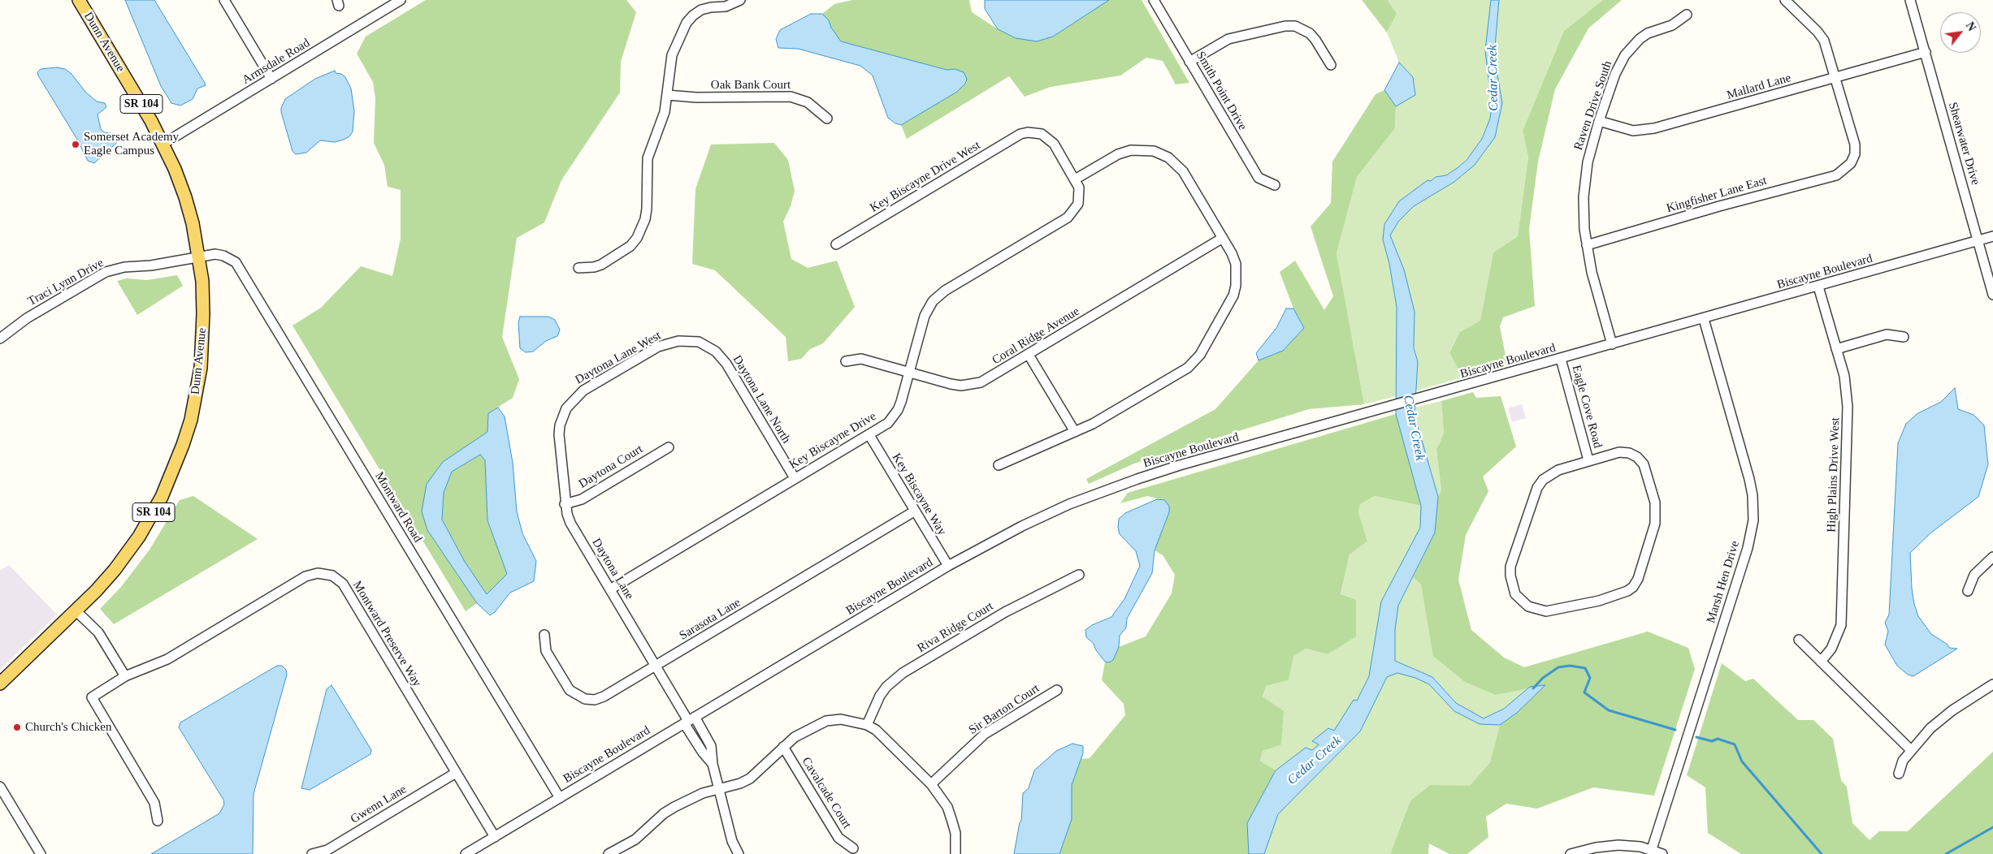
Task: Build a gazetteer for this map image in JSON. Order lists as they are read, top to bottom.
{
  "streets": {
    "main road": ["Dunn Avenue", "SR 104"],
    "street": [
      "Armsdale Road",
      "Oak Bank Court",
      "Mallard Lane",
      "Smith Point Drive",
      "Raven Drive South",
      "Shearwater Drive",
      "Key Biscayne Drive West",
      "Kingfisher Lane East",
      "Biscayne Boulevard",
      "Traci Lynn Drive",
      "Coral Ridge Avenue",
      "Daytona Lane West",
      "Daytona Lane North",
      "Eagle Cove Road",
      "Key Biscayne Drive",
      "Daytona Court",
      "High Plains Drive West",
      "Key Biscayne Way",
      "Montward Road",
      "Daytona Lane",
      "Marsh Hen Drive",
      "Sarasota Lane",
      "Riva Ridge Court",
      "Montward Preserve Way",
      "Sir Barton Court",
      "Cavalcade Court",
      "Gwenn Lane"
    ]
  },
  "crossings": [
    ["Dunn Avenue", "Armsdale Road"],
    ["Dunn Avenue", "Traci Lynn Drive"],
    ["Dunn Avenue", "Montward Road"],
    ["Mallard Lane", "Raven Drive South"],
    ["Mallard Lane", "Shearwater Drive"],
    ["Mallard Lane", "Kingfisher Lane East"],
    ["Raven Drive South", "Kingfisher Lane East"],
    ["Raven Drive South", "Biscayne Boulevard"],
    ["Shearwater Drive", "Biscayne Boulevard"],
    ["Key Biscayne Drive West", "Key Biscayne Drive"],
    ["Biscayne Boulevard", "Eagle Cove Road"],
    ["Biscayne Boulevard", "High Plains Drive West"],
    ["Biscayne Boulevard", "Key Biscayne Way"],
    ["Biscayne Boulevard", "Montward Road"],
    ["Biscayne Boulevard", "Daytona Lane"],
    ["Biscayne Boulevard", "Marsh Hen Drive"],
    ["Biscayne Boulevard", "Montward Preserve Way"],
    ["Traci Lynn Drive", "Montward Road"],
    ["Coral Ridge Avenue", "Key Biscayne Drive"],
    ["Daytona Lane West", "Daytona Lane North"],
    ["Daytona Lane West", "Daytona Lane"],
    ["Daytona Lane North", "Key Biscayne Drive"],
    ["Key Biscayne Drive", "Key Biscayne Way"],
    ["Key Biscayne Drive", "Daytona Lane"],
    ["Daytona Court", "Daytona Lane"],
    ["Key Biscayne Way", "Sarasota Lane"],
    ["Daytona Lane", "Sarasota Lane"],
    ["Montward Preserve Way", "Gwenn Lane"]
  ],
  "water": ["Cedar Creek"],
  "places": ["Somerset Academy Eagle Campus", "Church's Chicken"],
  "north": "top right"
}
